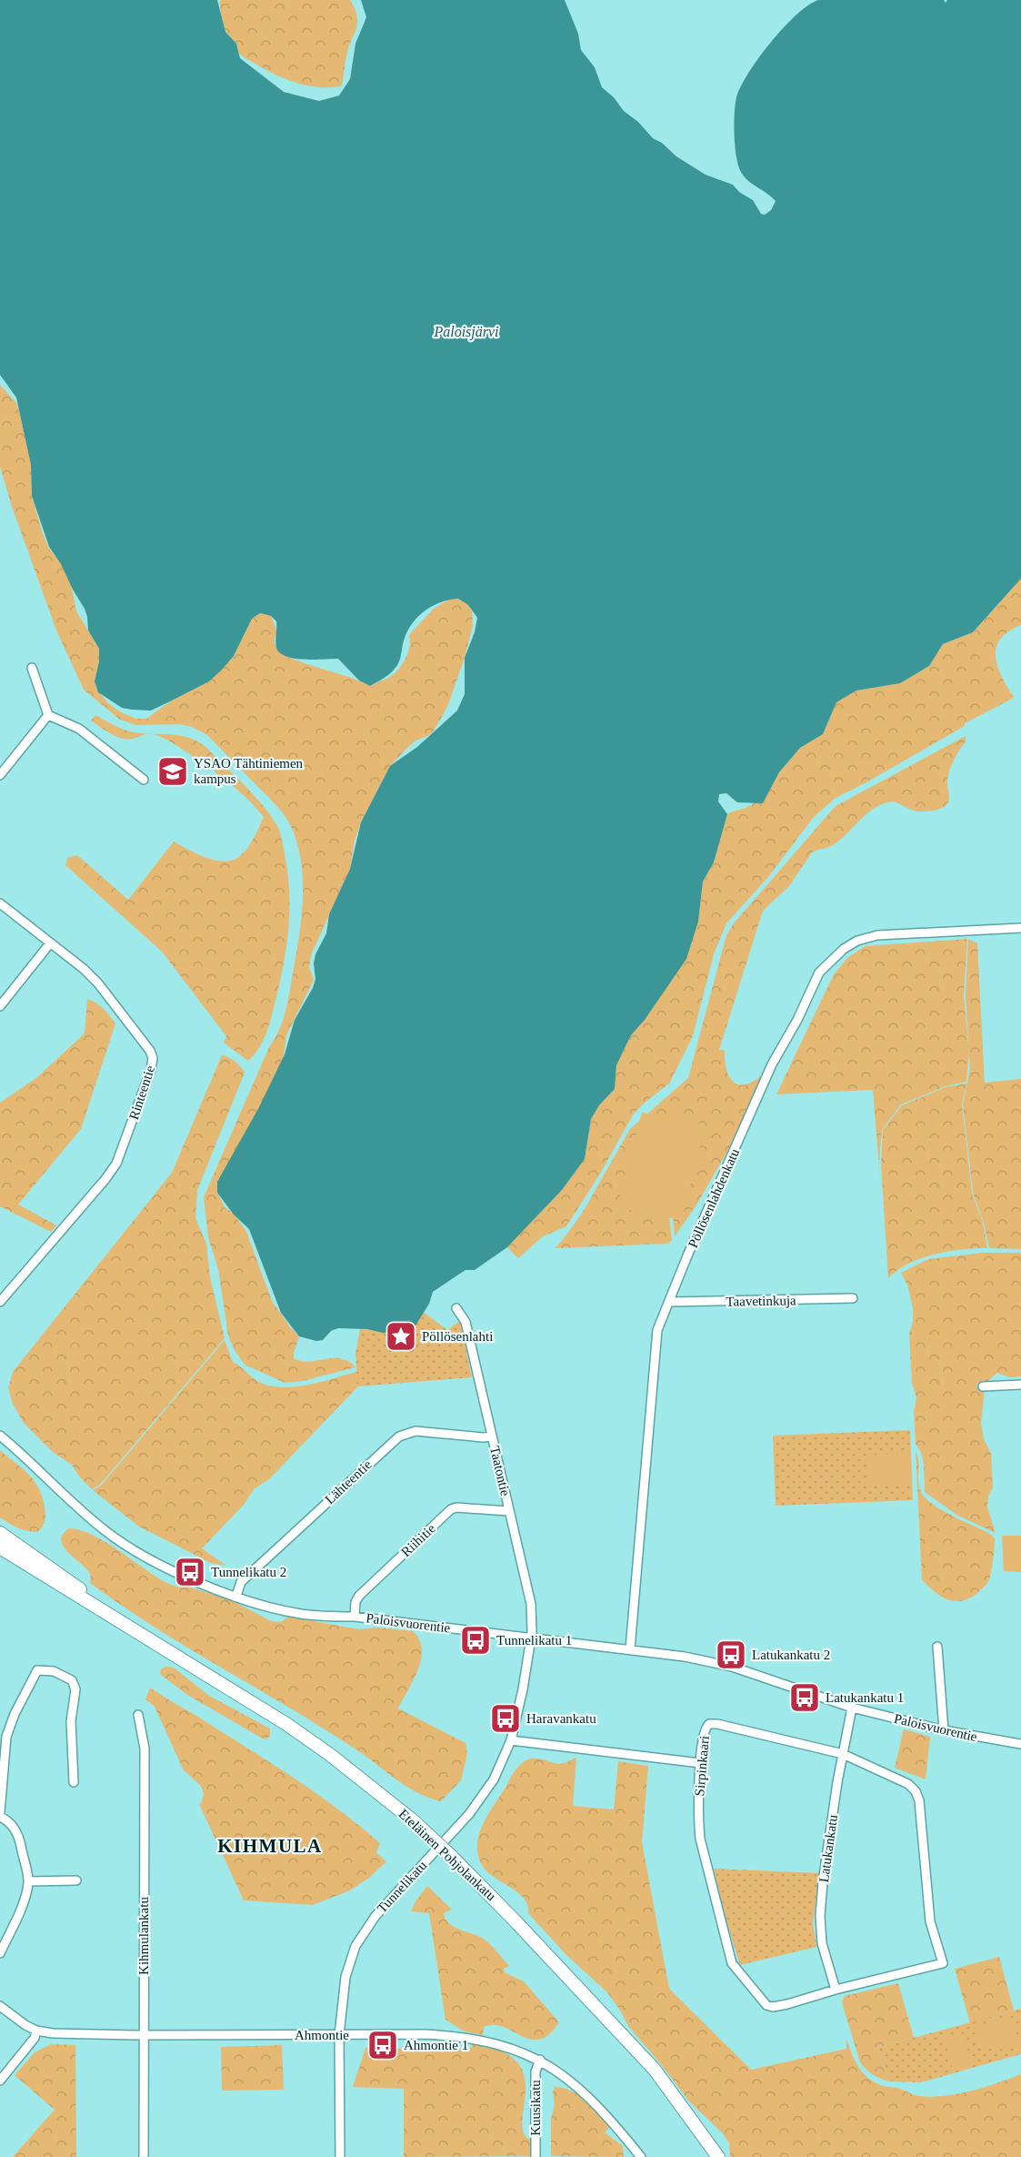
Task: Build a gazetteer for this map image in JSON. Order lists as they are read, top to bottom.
{
  "streets": {
    "main road": ["Eteläinen Pohjolankatu"],
    "street": [
      "Rinteentie",
      "Pöllösenlahdenkatu",
      "Taavetinkuja",
      "Taatontie",
      "Lähteentie",
      "Riihitie",
      "Paloisvuorentie",
      "Sirpinkaari",
      "Latukankatu",
      "Tunnelikatu",
      "Kihmulankatu",
      "Ahmontie",
      "Kuusikatu"
    ]
  },
  "crossings": [
    ["Pöllösenlahdenkatu", "Taavetinkuja"],
    ["Pöllösenlahdenkatu", "Paloisvuorentie"],
    ["Taatontie", "Lähteentie"],
    ["Taatontie", "Riihitie"],
    ["Taatontie", "Paloisvuorentie"],
    ["Taatontie", "Tunnelikatu"],
    ["Lähteentie", "Paloisvuorentie"],
    ["Riihitie", "Paloisvuorentie"],
    ["Paloisvuorentie", "Latukankatu"],
    ["Paloisvuorentie", "Tunnelikatu"],
    ["Sirpinkaari", "Latukankatu"],
    ["Tunnelikatu", "Ahmontie"],
    ["Kihmulankatu", "Ahmontie"],
    ["Ahmontie", "Kuusikatu"]
  ],
  "districts": ["KIHMULA"],
  "water": ["Paloisjärvi"],
  "places": {
    "school or university": ["YSAO Tähtiniemen kampus"],
    "place": ["Pöllösenlahti"],
    "bus stop": [
      "Tunnelikatu 2",
      "Tunnelikatu 1",
      "Latukankatu 2",
      "Latukankatu 1",
      "Haravankatu",
      "Ahmontie 1"
    ]
  }
}
